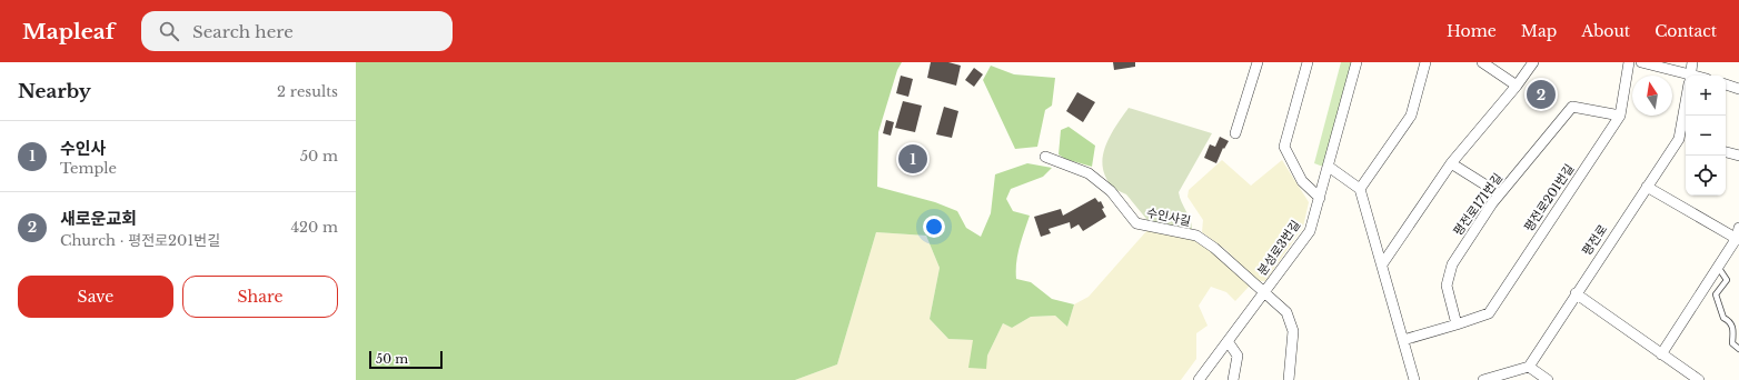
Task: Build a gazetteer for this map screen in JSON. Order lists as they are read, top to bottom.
{
  "streets": {
    "street": [
      "평전로201번길",
      "평전로171번길",
      "수인사길",
      "평전로",
      "분성로3번길"
    ]
  },
  "crossings": [
    ["평전로201번길", "평전로171번길"],
    ["수인사길", "분성로3번길"]
  ],
  "scale_bar": "50 m",
  "north": "top",
  "page": {
    "header": "Mapleaf",
    "search": "Search here",
    "nav": [
      "Home",
      "Map",
      "About",
      "Contact"
    ],
    "heading": ["Nearby", "2 results"],
    "map_buttons": ["+", "−"],
    "pins": ["2", "1"],
    "list": [
      {
        "mark": "1",
        "name": "수인사",
        "note": "Temple",
        "value": "50 m"
      },
      {
        "mark": "2",
        "name": "새로운교회",
        "note": "Church · 평전로201번길",
        "value": "420 m"
      }
    ],
    "buttons": ["Save", "Share"],
    "scale": "50 m"
  }
}
